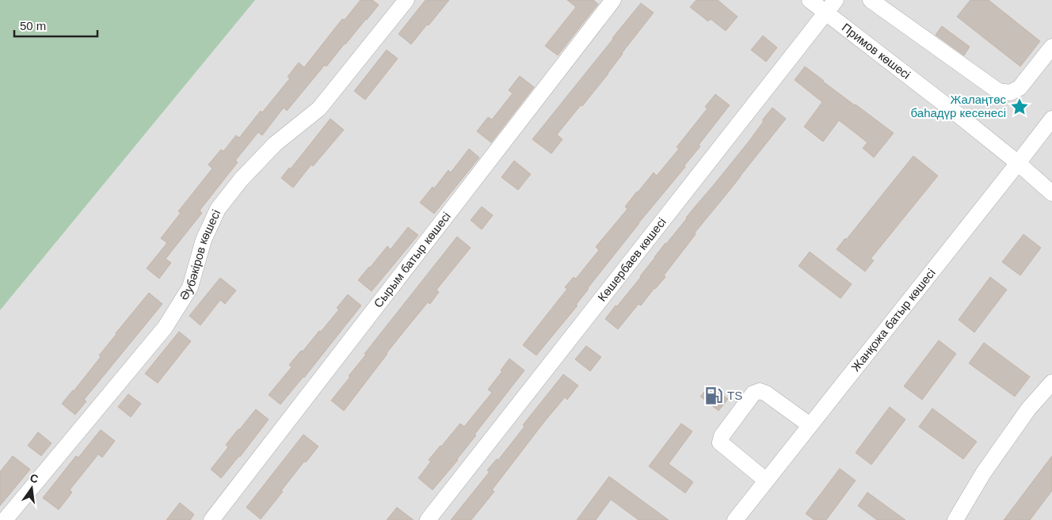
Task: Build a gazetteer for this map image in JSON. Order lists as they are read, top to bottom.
{
  "streets": {
    "street": [
      "Примов көшесі",
      "Әубәкіров көшесі",
      "Сырым батыр көшесі",
      "Көшербаев көшесі",
      "Жанқожа батыр көшесі"
    ]
  },
  "crossings": [
    ["Примов көшесі", "Көшербаев көшесі"],
    ["Примов көшесі", "Жанқожа батыр көшесі"]
  ],
  "places": {
    "place": ["Жалаңтөс баһадүр кесенесі"],
    "fuel station": ["TS"]
  },
  "scale_bar": "50 m",
  "north": "top"
}
